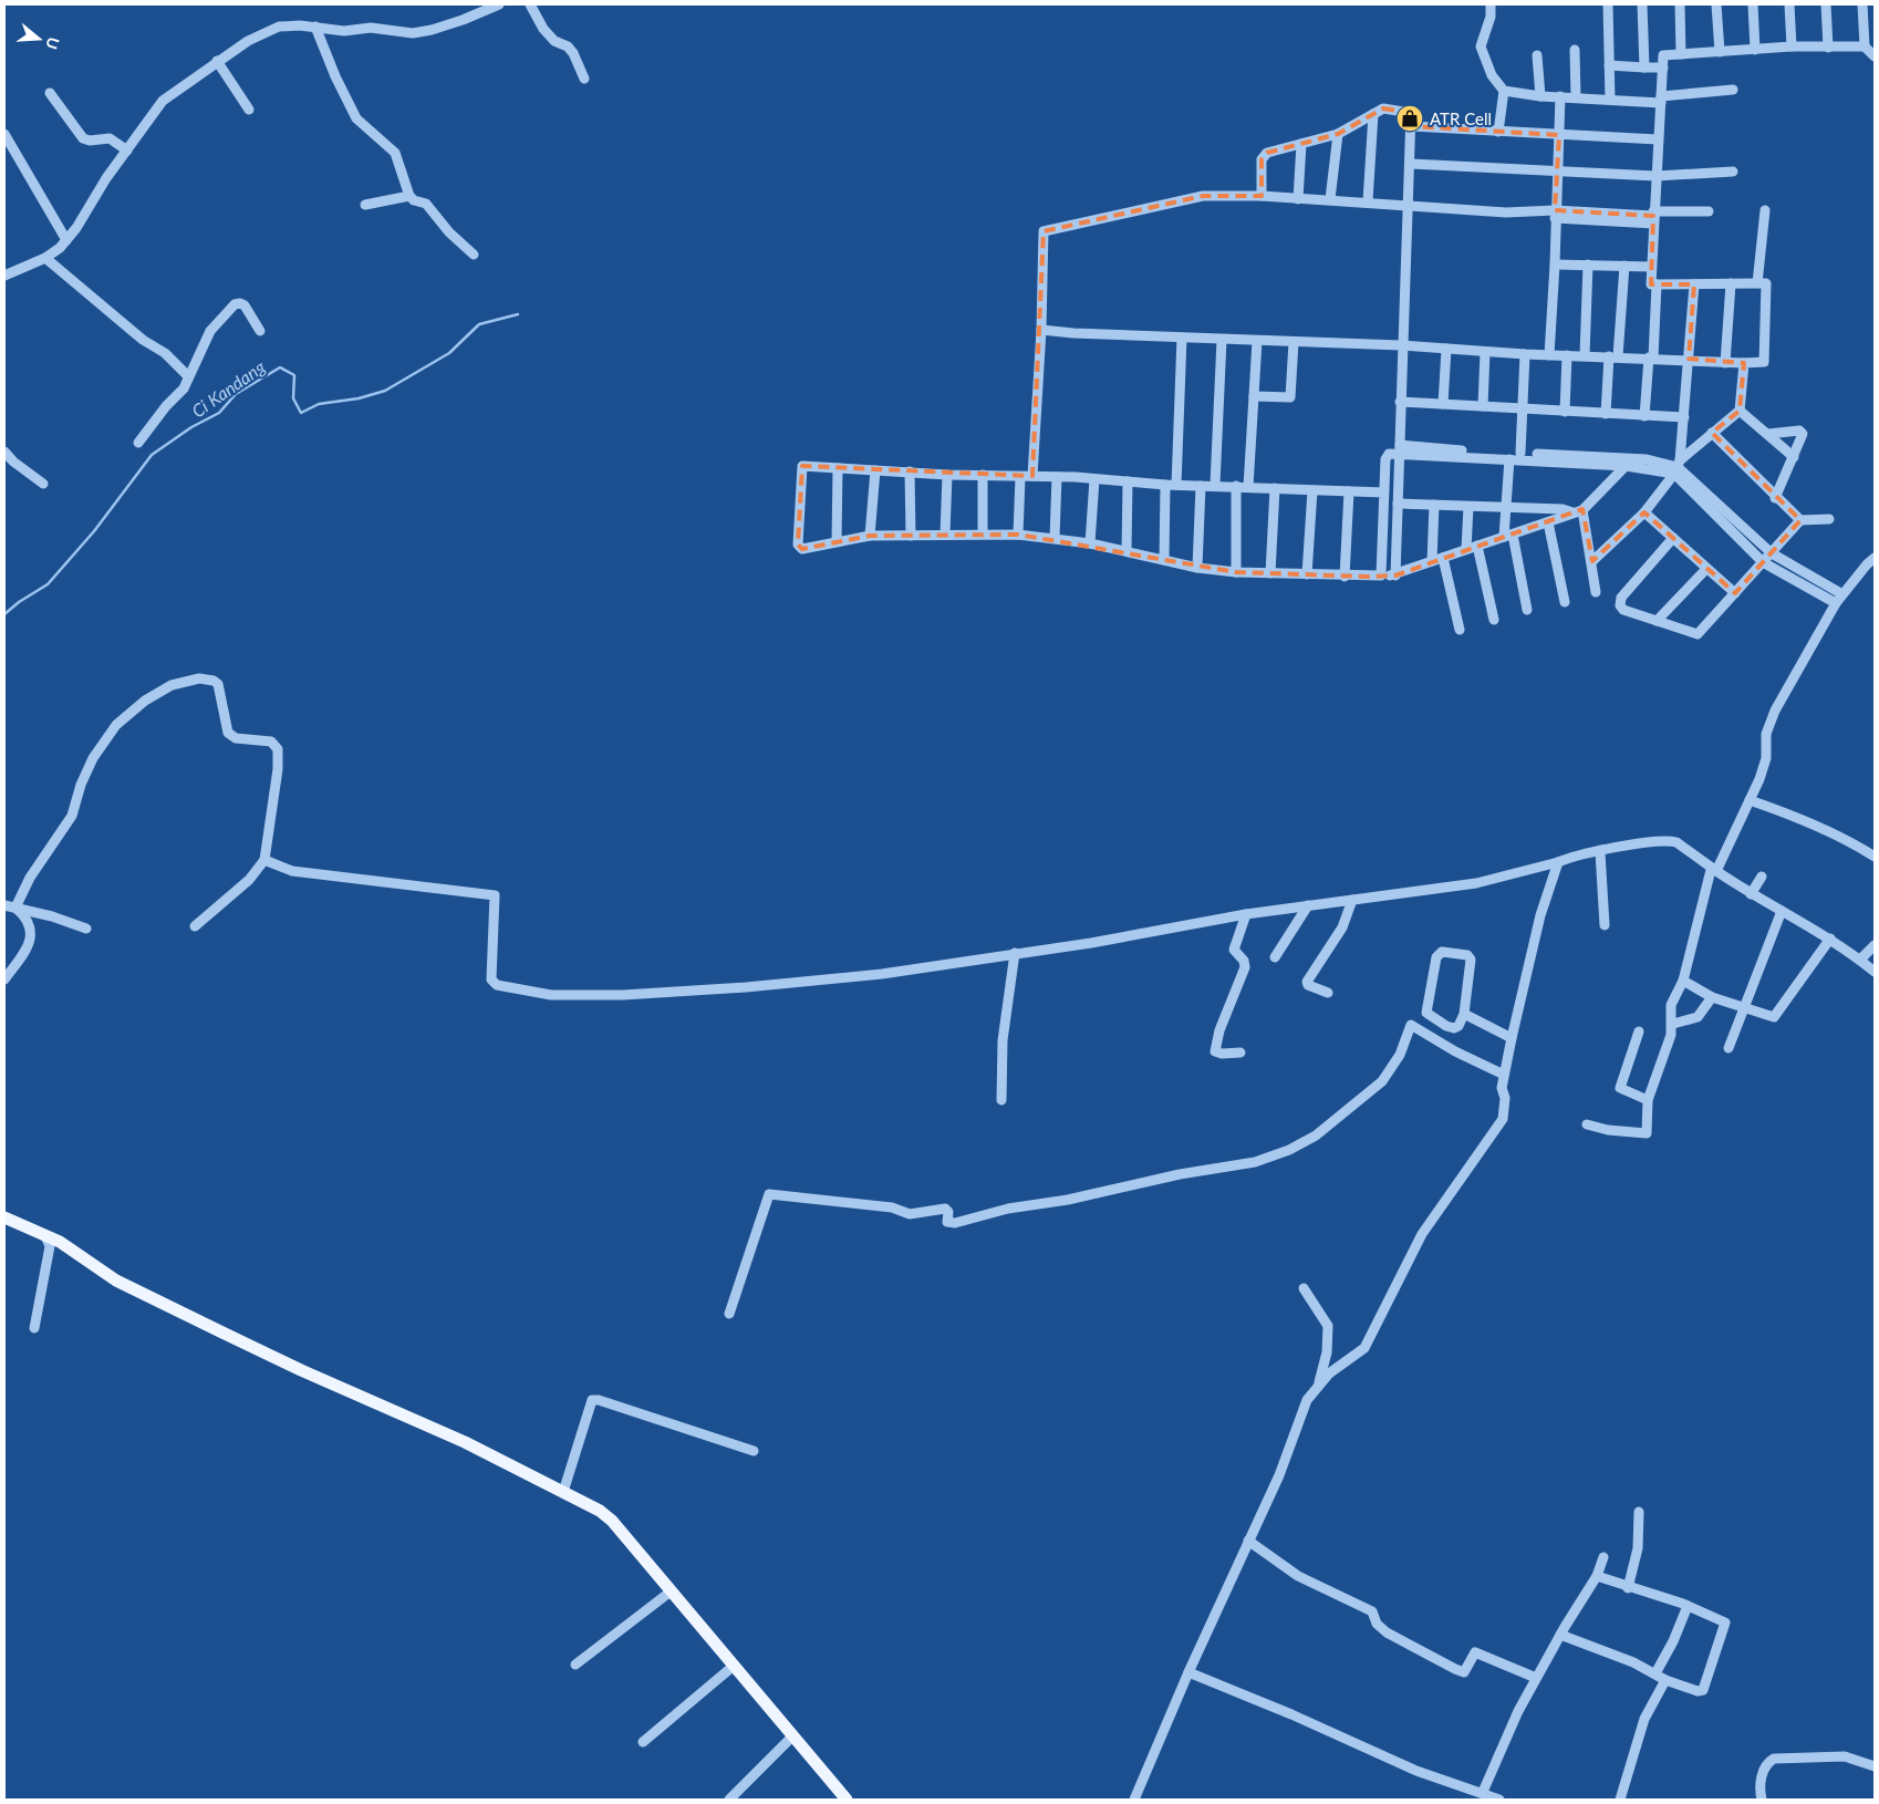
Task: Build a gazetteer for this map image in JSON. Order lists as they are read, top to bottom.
{
  "water": ["Ci Kandang"],
  "places": {
    "shop": ["ATR Cell"]
  },
  "north": "right"
}
